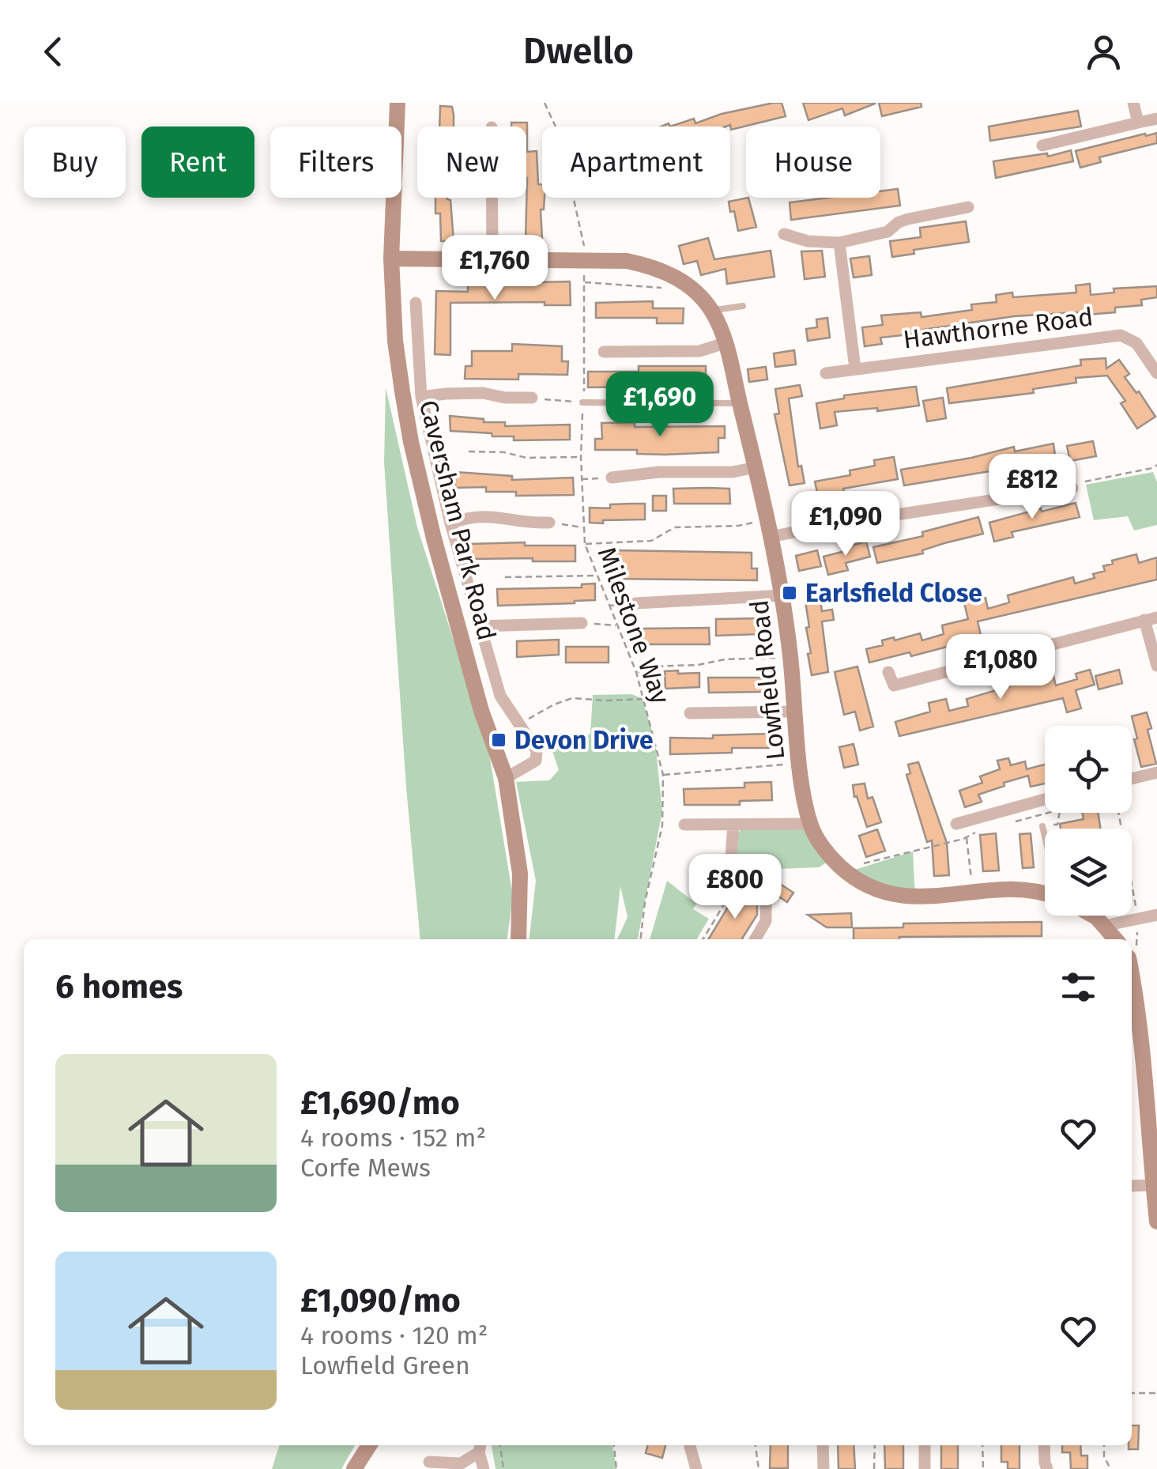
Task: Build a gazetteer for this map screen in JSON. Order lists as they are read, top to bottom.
{
  "streets": {
    "street": ["Hawthorne Road", "Caversham Park Road", "Lowfield Road"],
    "path": ["Milestone Way"]
  },
  "crossings": [
    ["Caversham Park Road", "Lowfield Road"]
  ],
  "places": {
    "transit": ["Earlsfield Close", "Devon Drive"]
  },
  "page": {
    "header": "Dwello",
    "chip": [
      "Buy",
      "Rent",
      "Filters",
      "New",
      "Apartment",
      "House"
    ],
    "price": [
      "£1,760",
      "£1,690",
      "£812",
      "£1,090",
      "£1,080",
      "£800"
    ],
    "heading": "6 homes",
    "list": [
      {
        "name": "£1,690/mo",
        "note": "4 rooms · 152 m² · Corfe Mews"
      },
      {
        "name": "£1,090/mo",
        "note": "4 rooms · 120 m² · Lowfield Green"
      }
    ]
  }
}
